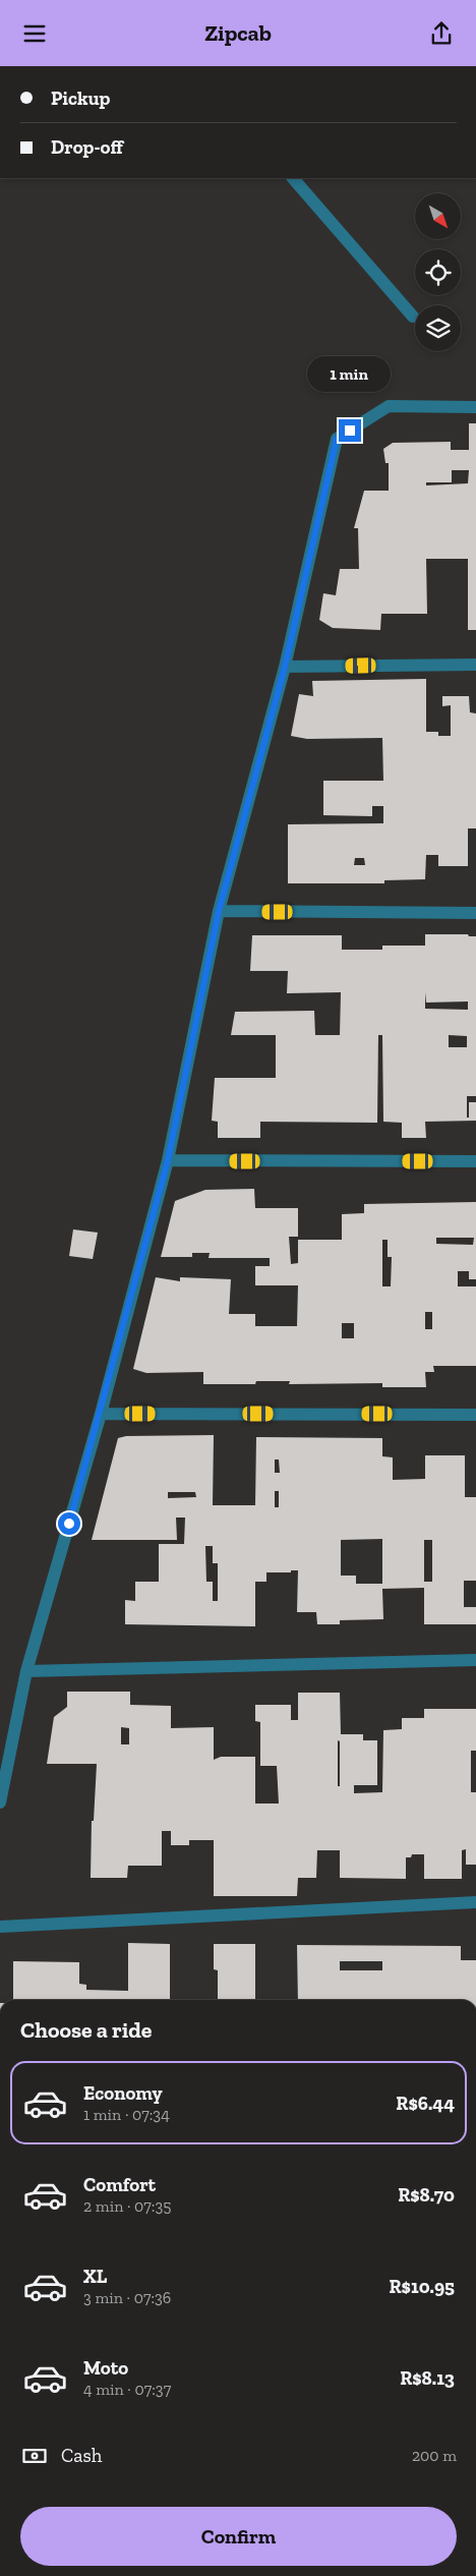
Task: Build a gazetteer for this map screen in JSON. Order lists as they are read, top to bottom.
{
  "north": "bottom right",
  "page": {
    "header": "Zipcab",
    "banner": ["Pickup", "Drop-off"],
    "bubble": "1 min",
    "heading": "Choose a ride",
    "list": [
      {
        "name": "Economy",
        "note": "1 min · 07:34",
        "value": "R$6.44"
      },
      {
        "name": "Comfort",
        "note": "2 min · 07:35",
        "value": "R$8.70"
      },
      {
        "name": "XL",
        "note": "3 min · 07:36",
        "value": "R$10.95"
      },
      {
        "name": "Moto",
        "note": "4 min · 07:37",
        "value": "R$8.13"
      }
    ],
    "pay": ["Cash", "200 m"],
    "buttons": "Confirm"
  }
}
